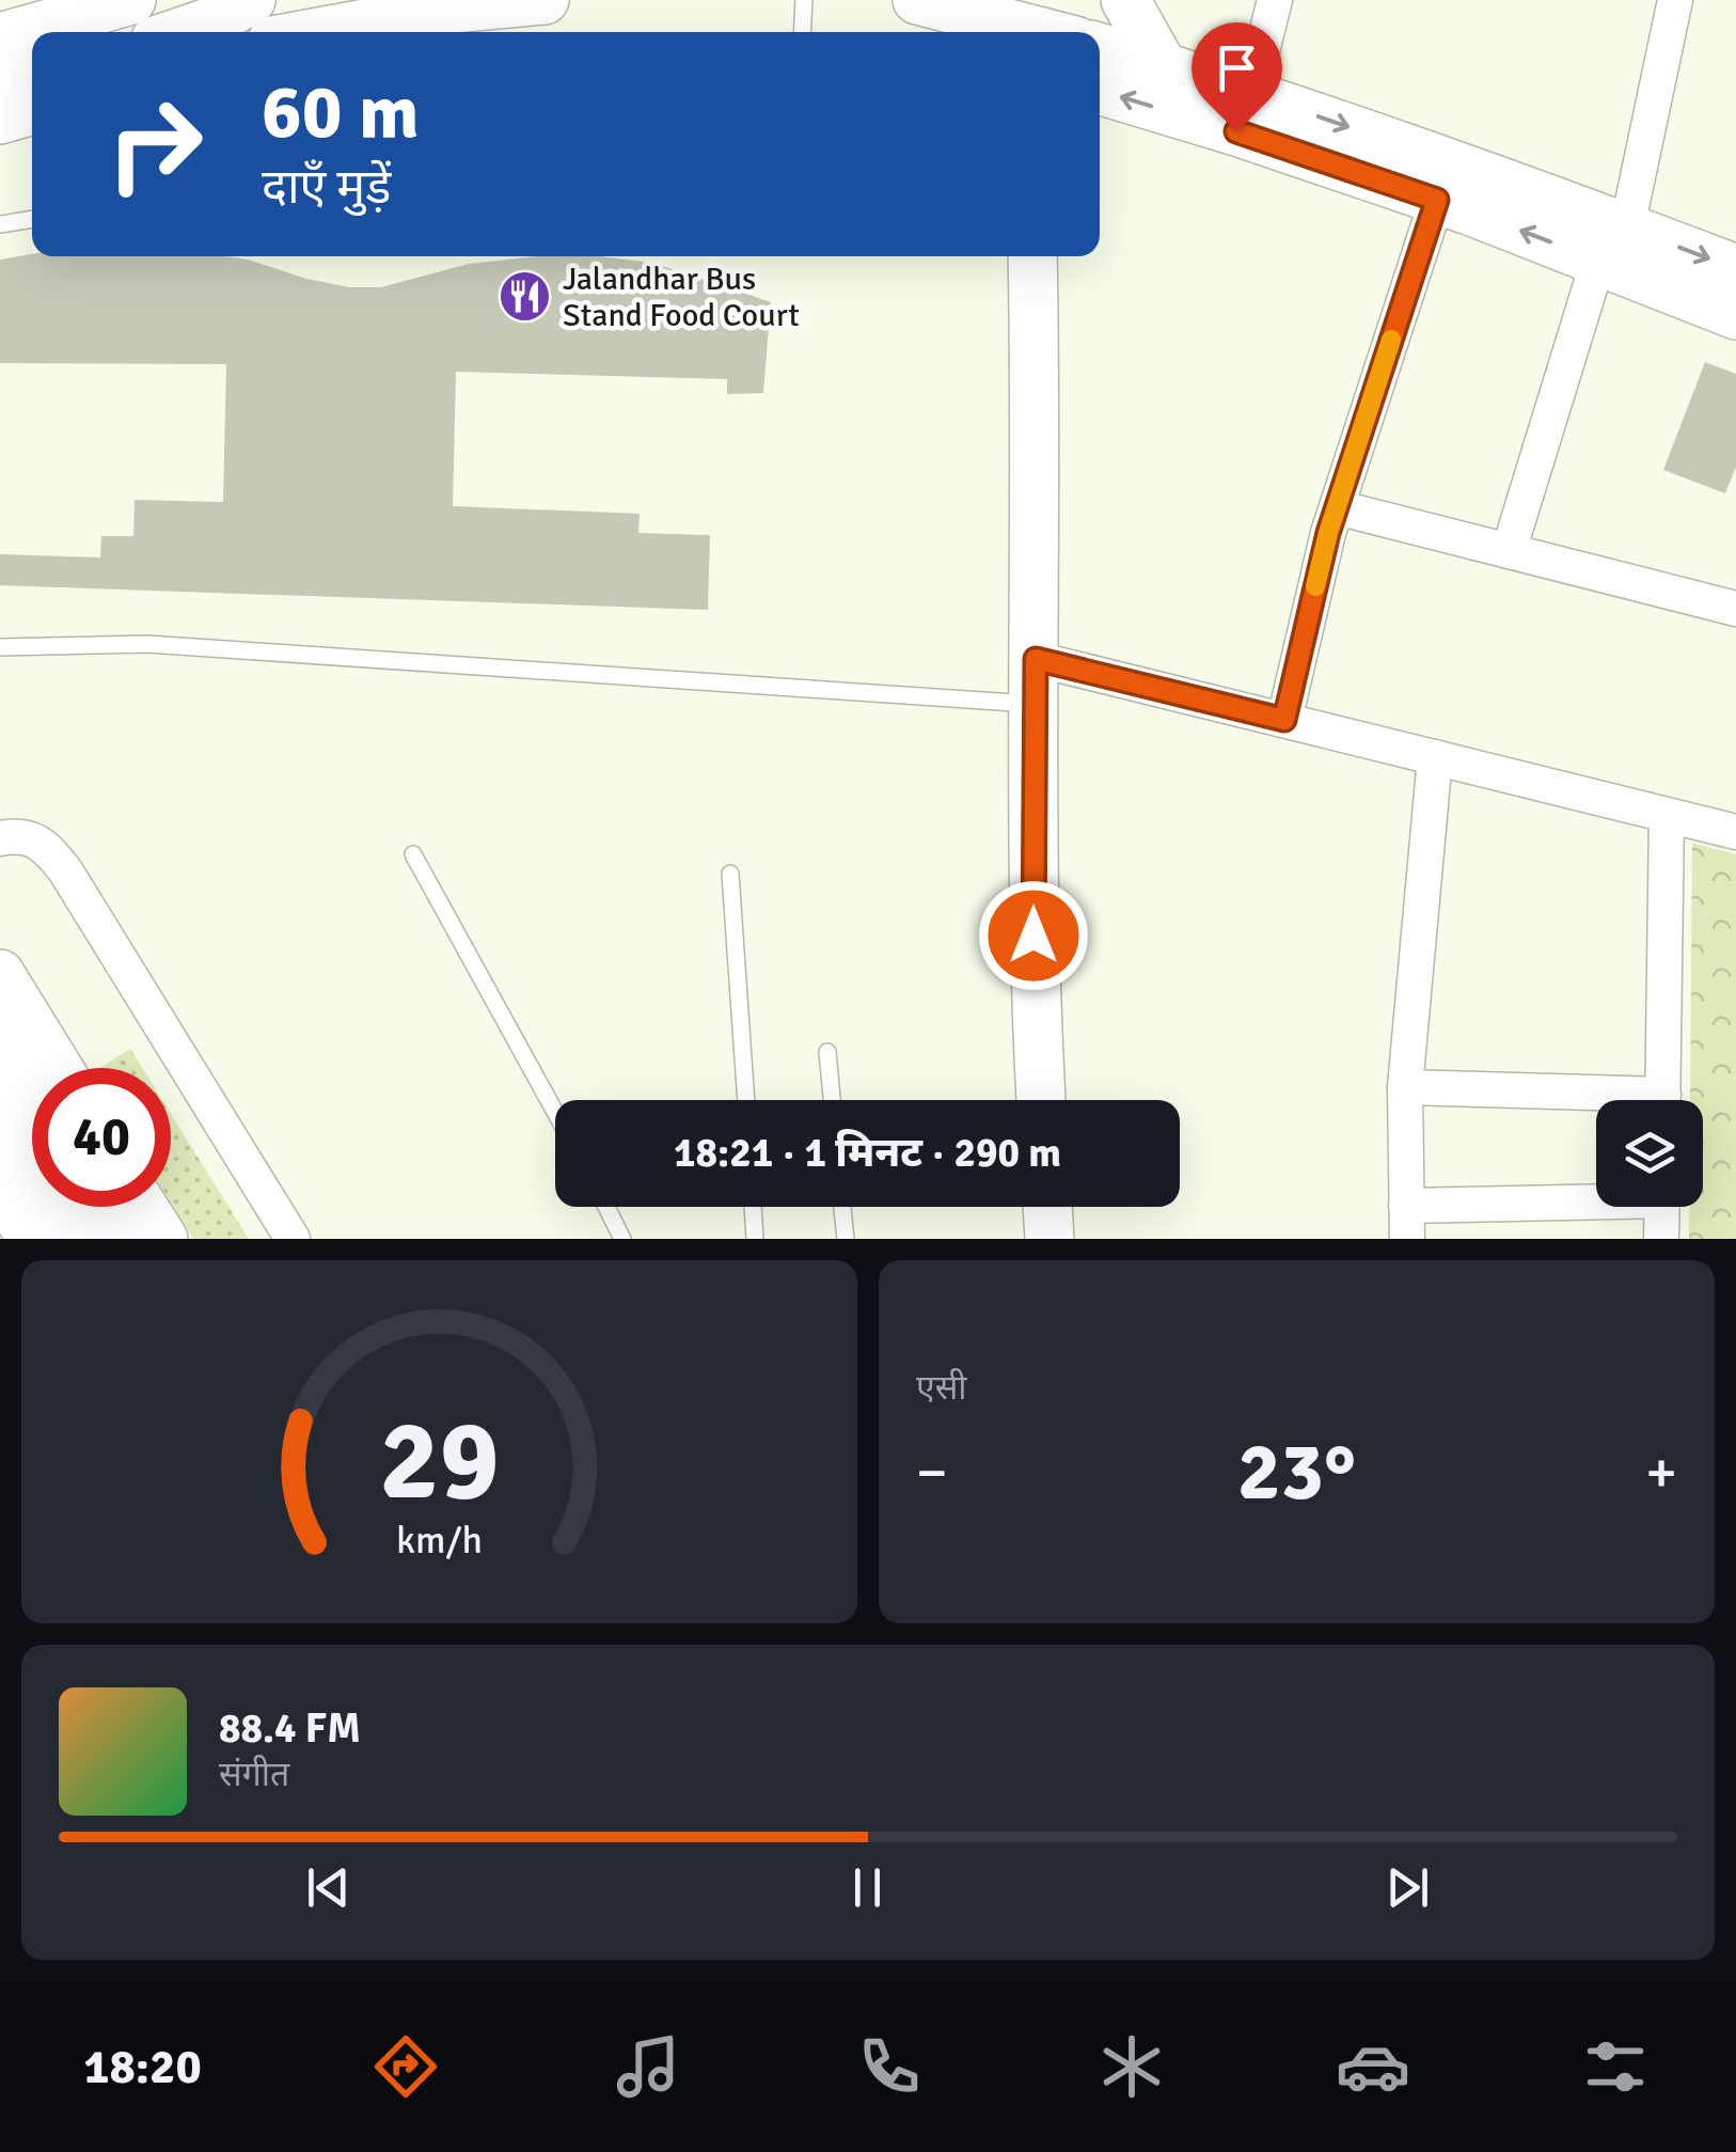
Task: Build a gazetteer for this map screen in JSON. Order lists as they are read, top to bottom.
{
  "places": {
    "restaurant": ["Jalandhar Bus Stand Food Court"]
  },
  "page": {
    "turn": ["60 m", "दाएँ मुड़ें"],
    "limit": "40",
    "trip": "18:21 · 1 मिनट · 290 m",
    "tile": "एसी",
    "heat": ["−", "23°", "+"],
    "song": ["88.4 FM", "संगीत"],
    "tabs": "18:20",
    "gauge": ["29", "km/h"]
  }
}
